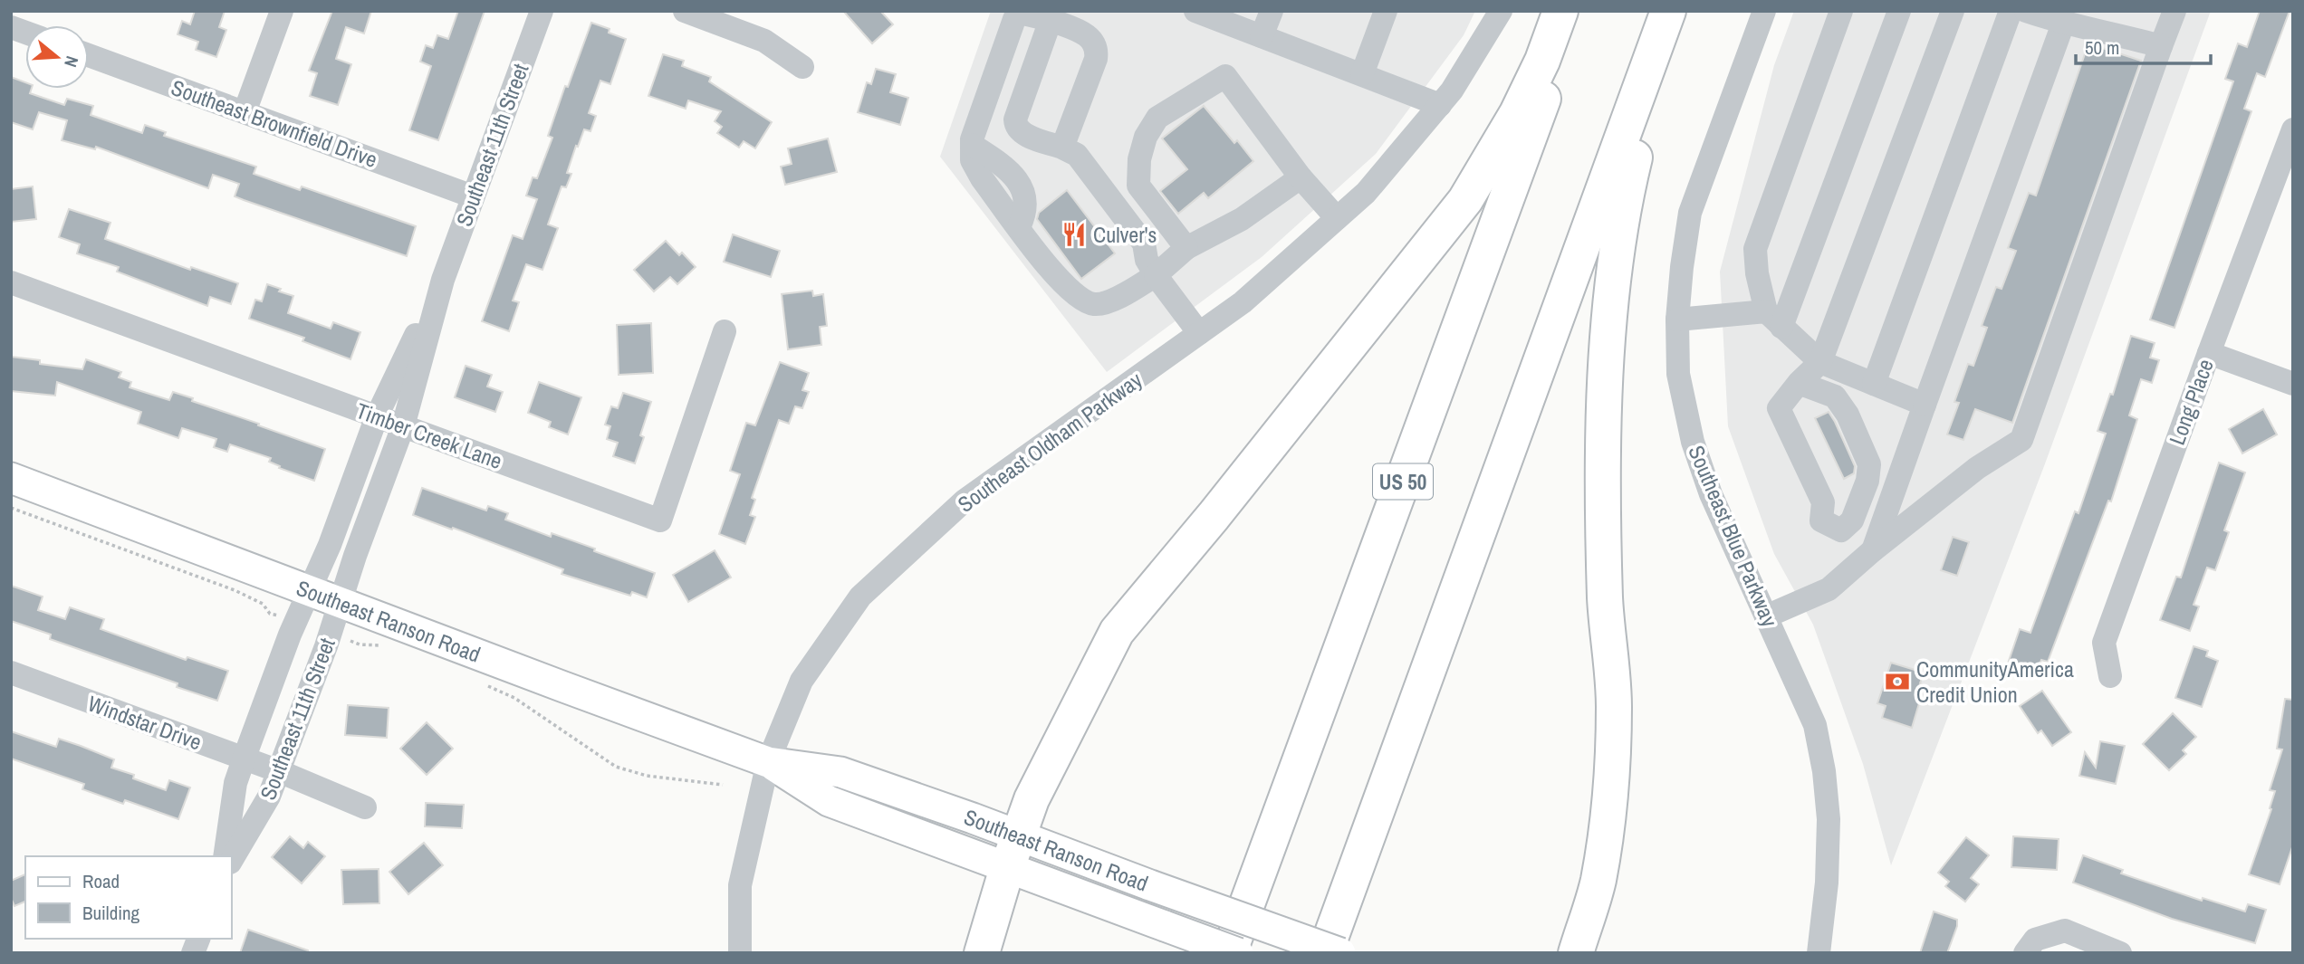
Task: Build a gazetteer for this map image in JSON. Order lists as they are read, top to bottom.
{
  "streets": {
    "highway": ["US 50"],
    "main road": ["Southeast Ranson Road"],
    "street": [
      "Southeast Brownfield Drive",
      "Southeast 11th Street",
      "Long Place",
      "Timber Creek Lane",
      "Southeast Oldham Parkway",
      "Southeast Blue Parkway",
      "Windstar Drive"
    ]
  },
  "crossings": [
    ["Southeast Brownfield Drive", "Southeast 11th Street"],
    ["Southeast 11th Street", "Timber Creek Lane"],
    ["Southeast 11th Street", "Southeast Ranson Road"],
    ["Southeast 11th Street", "Windstar Drive"],
    ["Southeast Oldham Parkway", "Southeast Ranson Road"]
  ],
  "places": {
    "restaurant": ["Culver's"],
    "bank": ["CommunityAmerica Credit Union"]
  },
  "legend": ["Road", "Building"],
  "scale_bar": "50 m",
  "north": "right"
}
